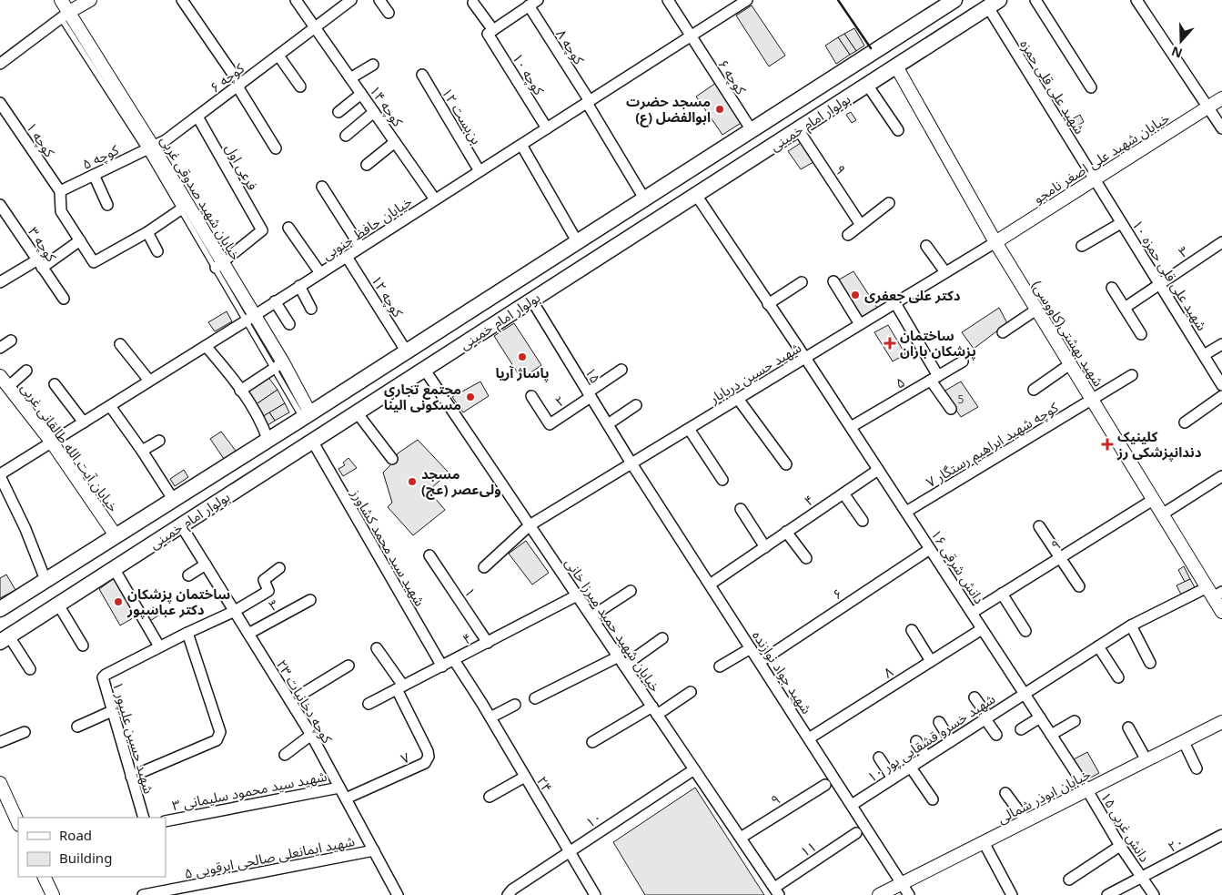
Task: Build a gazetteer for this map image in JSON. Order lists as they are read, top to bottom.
{
  "streets": {
    "main road": ["بولوار امام خمینی"],
    "street": [
      "کوچه ۸",
      "کوچه ۱۰",
      "کوچه ۶",
      "شهید علی قلی حمزه",
      "کوچه ۱۴",
      "بن‌بست ۱۲",
      "کوچه ۱",
      "کوچه ۵",
      "خیابان شهید علی اصغر نامجو",
      "فرعی اول",
      "۹",
      "خیابان شهید صدوقی غربی",
      "خیابان حافظ جنوبی",
      "کوچه ۳",
      "۳",
      "شهید علی قلی حمزه ۱۰",
      "کوچه ۱۲",
      "شهید بهشتی(کاووسی)",
      "شهید حسین دریابار",
      "۱۵",
      "۵",
      "۲",
      "کوچه شهید ابراهیم رستگار ۷",
      "خیابان آیت الله طالقانی غربی",
      "۴",
      "شهید سید محمد کشاورز",
      "دانش شرقی ۱۶",
      "۱",
      "۶",
      "خیابان شهید حمید میرزا خانی",
      "شهید جواد نوازنده",
      "۸",
      "کوچه دخانیات ۲۳",
      "شهید حسین علیپور ۱",
      "شهید خسرو قشقایی پور ۱۰",
      "۷",
      "۲۴",
      "شهید سید محمود سلیمانی ۳",
      "خیابان ابوذر شمالی",
      "۱۰",
      "دانش غربی ۱۵",
      "۲۰",
      "۱۱",
      "شهید ایمانعلی صالحی ابرقویی ۵"
    ]
  },
  "crossings": [
    ["کوچه ۸", "خیابان حافظ جنوبی"],
    ["کوچه ۱۰", "خیابان حافظ جنوبی"],
    ["کوچه ۶", "کوچه ۱۴"],
    ["کوچه ۶", "بولوار امام خمینی"],
    ["کوچه ۶", "کوچه ۵"],
    ["کوچه ۶", "فرعی اول"],
    ["کوچه ۶", "خیابان شهید صدوقی غربی"],
    ["کوچه ۶", "خیابان حافظ جنوبی"],
    ["شهید علی قلی حمزه", "بولوار امام خمینی"],
    ["شهید علی قلی حمزه", "خیابان شهید علی اصغر نامجو"],
    ["شهید علی قلی حمزه", "شهید علی قلی حمزه ۱۰"],
    ["کوچه ۱۴", "خیابان حافظ جنوبی"],
    ["بن‌بست ۱۲", "خیابان حافظ جنوبی"],
    ["بولوار امام خمینی", "۹"],
    ["بولوار امام خمینی", "خیابان شهید صدوقی غربی"],
    ["بولوار امام خمینی", "کوچه ۱۲"],
    ["بولوار امام خمینی", "شهید بهشتی(کاووسی)"],
    ["بولوار امام خمینی", "۱۵"],
    ["بولوار امام خمینی", "خیابان آیت الله طالقانی غربی"],
    ["بولوار امام خمینی", "شهید سید محمد کشاورز"],
    ["بولوار امام خمینی", "دانش شرقی ۱۶"],
    ["بولوار امام خمینی", "خیابان شهید حمید میرزا خانی"],
    ["بولوار امام خمینی", "کوچه دخانیات ۲۳"],
    ["کوچه ۱", "کوچه ۵"],
    ["کوچه ۵", "خیابان شهید صدوقی غربی"],
    ["خیابان شهید علی اصغر نامجو", "شهید علی قلی حمزه ۱۰"],
    ["خیابان شهید علی اصغر نامجو", "شهید بهشتی(کاووسی)"],
    ["خیابان شهید علی اصغر نامجو", "شهید حسین دریابار"],
    ["فرعی اول", "خیابان شهید صدوقی غربی"],
    ["۹", "شهید بهشتی(کاووسی)"],
    ["۹", "دانش شرقی ۱۶"],
    ["۹", "خیابان شهید حمید میرزا خانی"],
    ["خیابان شهید صدوقی غربی", "خیابان حافظ جنوبی"],
    ["خیابان حافظ جنوبی", "کوچه ۱۲"],
    ["خیابان حافظ جنوبی", "خیابان آیت الله طالقانی غربی"],
    ["۳", "شهید علی قلی حمزه ۱۰"],
    ["۳", "کوچه دخانیات ۲۳"],
    ["شهید بهشتی(کاووسی)", "شهید حسین دریابار"],
    ["شهید بهشتی(کاووسی)", "کوچه شهید ابراهیم رستگار ۷"],
    ["شهید بهشتی(کاووسی)", "شهید خسرو قشقایی پور ۱۰"],
    ["شهید حسین دریابار", "۱۵"],
    ["شهید حسین دریابار", "دانش شرقی ۱۶"],
    ["شهید حسین دریابار", "خیابان شهید حمید میرزا خانی"],
    ["شهید حسین دریابار", "شهید جواد نوازنده"],
    ["۱۵", "۲"],
    ["۱۵", "شهید جواد نوازنده"],
    ["۵", "دانش شرقی ۱۶"],
    ["کوچه شهید ابراهیم رستگار ۷", "دانش شرقی ۱۶"],
    ["۴", "شهید سید محمد کشاورز"],
    ["۴", "دانش شرقی ۱۶"],
    ["۴", "۱"],
    ["۴", "خیابان شهید حمید میرزا خانی"],
    ["۴", "شهید جواد نوازنده"],
    ["۴", "۷"],
    ["۴", "۲۴"],
    ["دانش شرقی ۱۶", "۶"],
    ["دانش شرقی ۱۶", "۸"],
    ["دانش شرقی ۱۶", "شهید خسرو قشقایی پور ۱۰"],
    ["دانش شرقی ۱۶", "خیابان ابوذر شمالی"],
    ["دانش شرقی ۱۶", "دانش غربی ۱۵"],
    ["۶", "شهید جواد نوازنده"],
    ["خیابان شهید حمید میرزا خانی", "۱۰"],
    ["خیابان شهید حمید میرزا خانی", "۱۱"],
    ["شهید جواد نوازنده", "۸"],
    ["شهید جواد نوازنده", "شهید خسرو قشقایی پور ۱۰"],
    ["شهید جواد نوازنده", "خیابان ابوذر شمالی"],
    ["کوچه دخانیات ۲۳", "۷"],
    ["کوچه دخانیات ۲۳", "شهید سید محمود سلیمانی ۳"],
    ["کوچه دخانیات ۲۳", "شهید ایمانعلی صالحی ابرقویی ۵"],
    ["۲۴", "۱۰"],
    ["خیابان ابوذر شمالی", "دانش غربی ۱۵"],
    ["دانش غربی ۱۵", "۲۰"]
  ],
  "places": {
    "other": [
      "مسجد حضرت ابوالفضل (ع)",
      "دکتر علی جعفری",
      "پاساژ آریا",
      "مجتمع تجاری مسکونی الینا",
      "مسجد ولی‌عصر (عج)",
      "ساختمان پزشکان دکتر عباسپور"
    ],
    "health": ["ساختمان پزشکان باران", "کلینیک دندانپزشکی رز"]
  },
  "house_numbers": ["5"],
  "legend": ["Road", "Building"],
  "north": "bottom"
}
